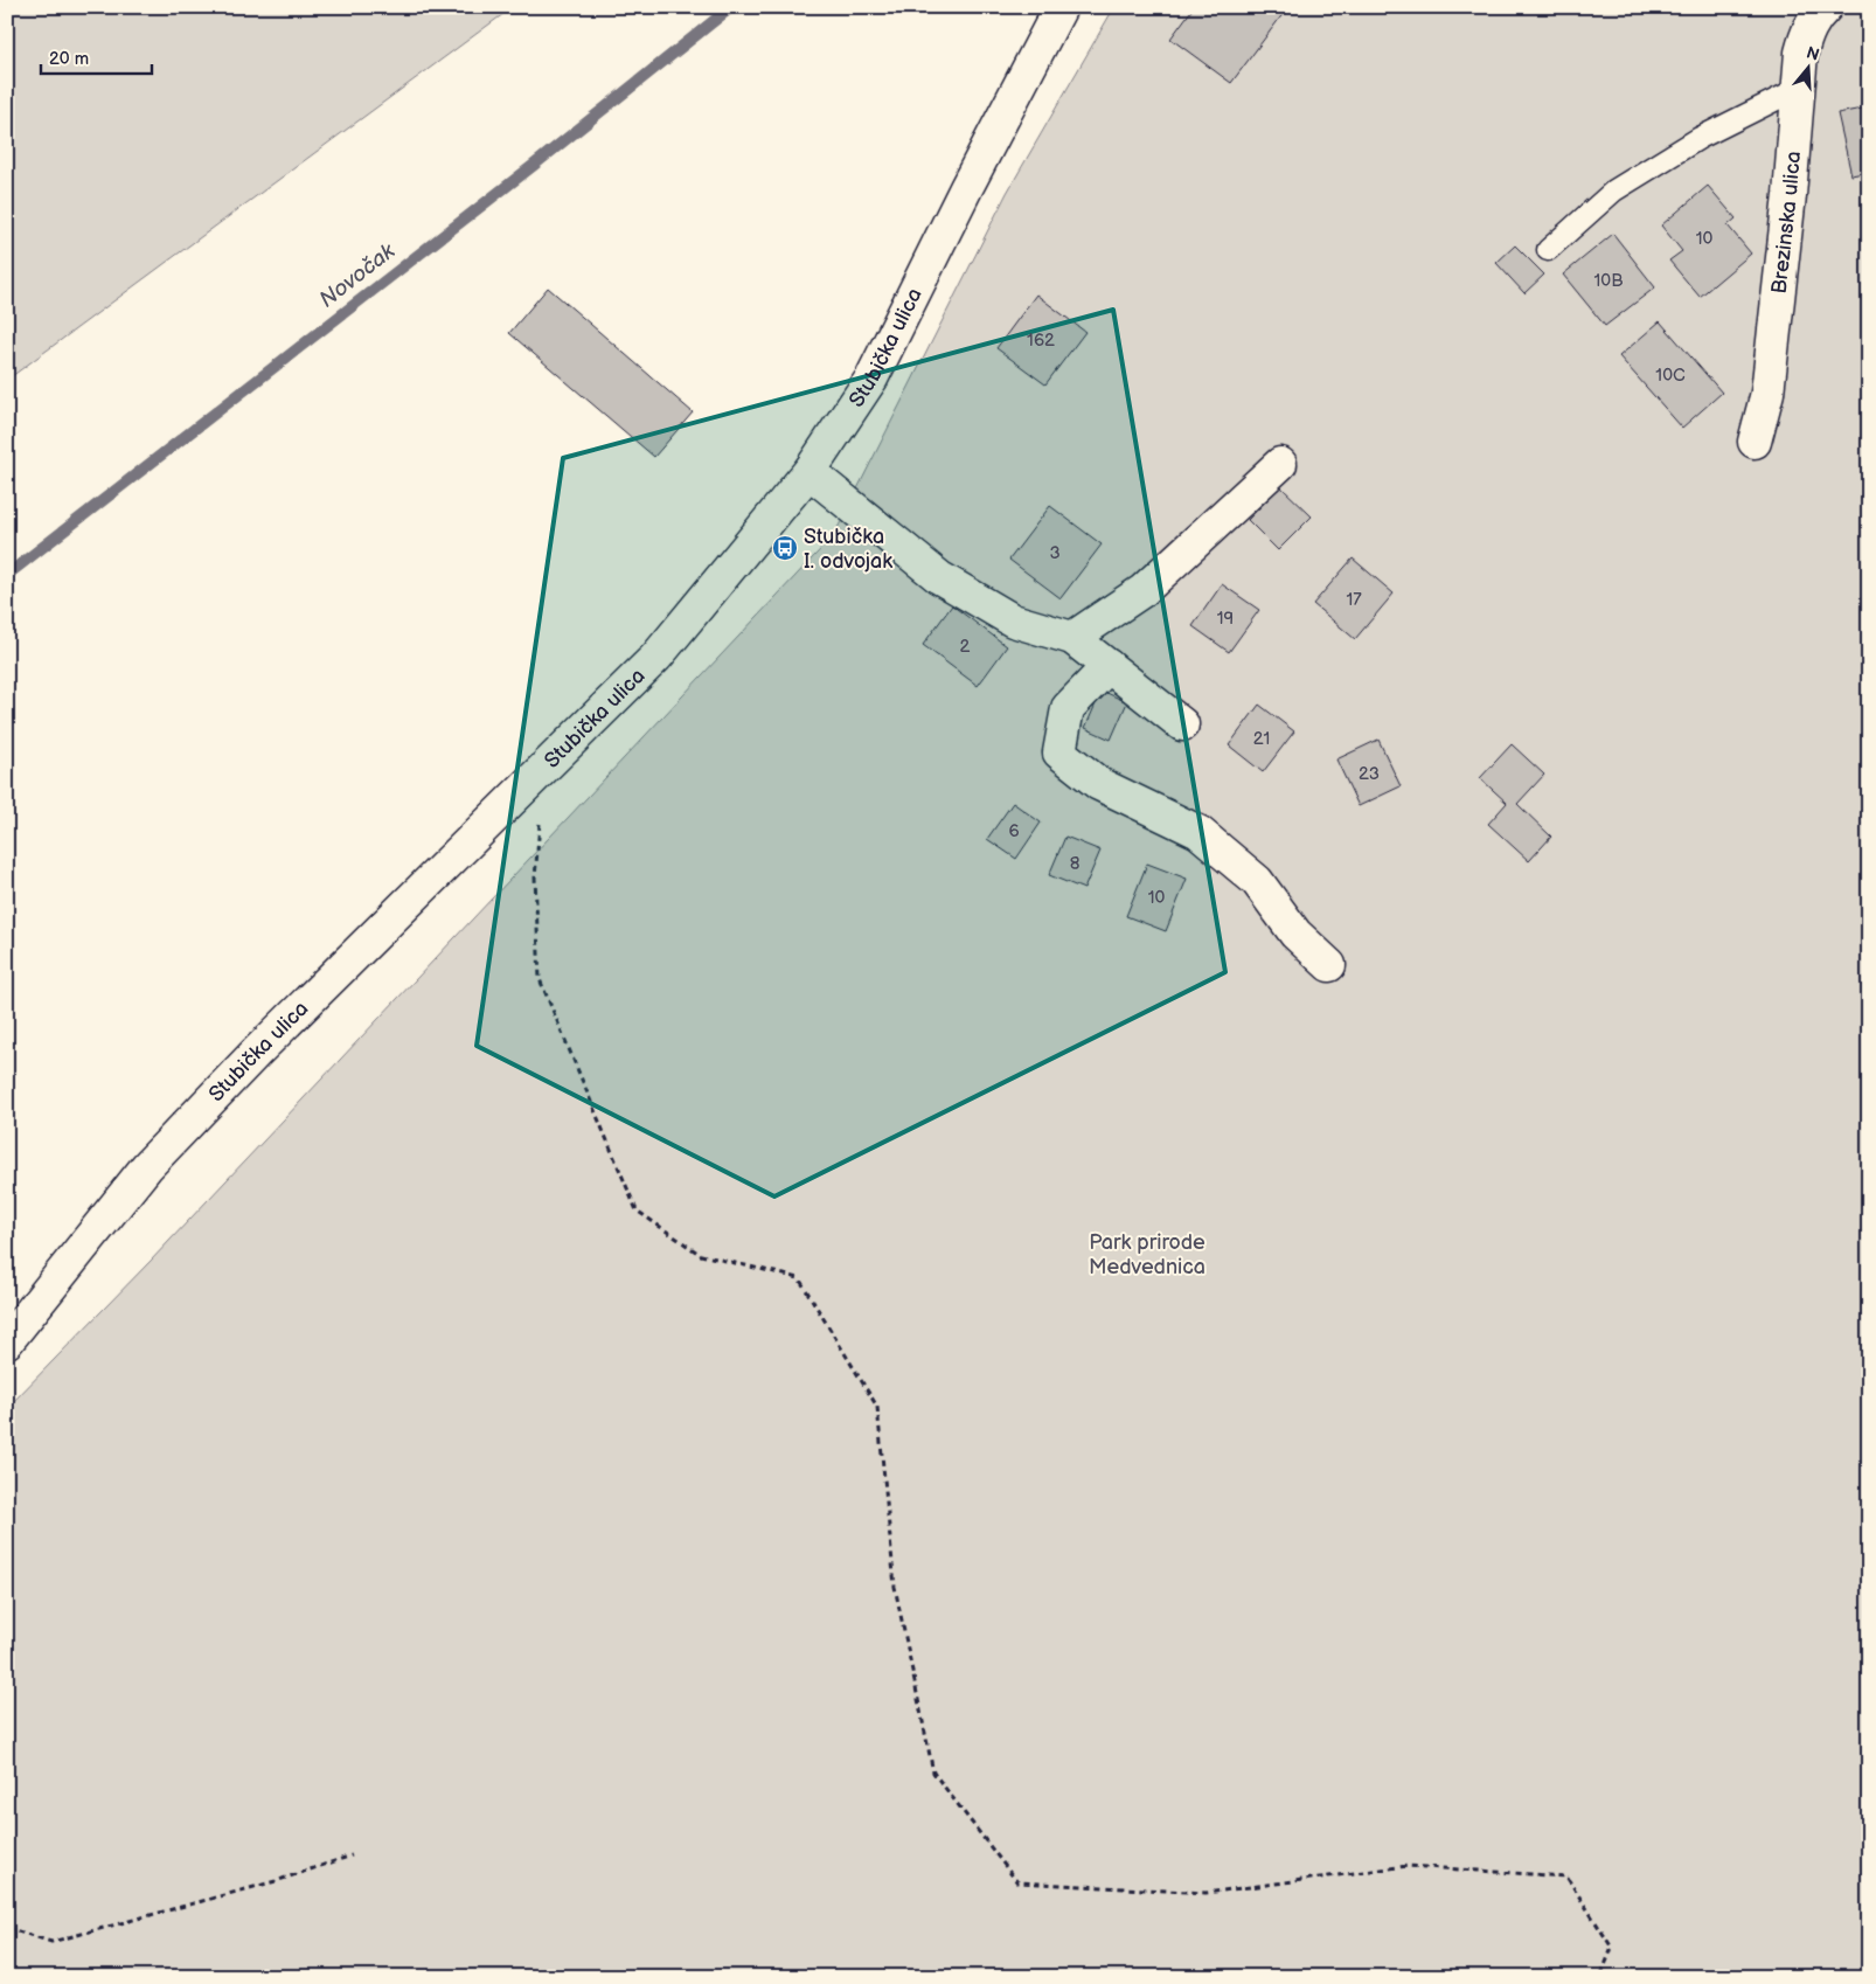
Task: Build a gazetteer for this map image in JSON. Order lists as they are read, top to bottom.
{
  "streets": {
    "main road": ["Brezinska ulica", "Stubička ulica"]
  },
  "water": ["Novočak"],
  "parks": ["Park prirode Medvednica"],
  "places": {
    "bus stop": ["Stubička I. odvojak"]
  },
  "house_numbers": [
    "10",
    "10B",
    "162",
    "10C",
    "3",
    "17",
    "19",
    "2",
    "21",
    "23",
    "6",
    "8",
    "10"
  ],
  "scale_bar": "20 m",
  "north": "top"
}
